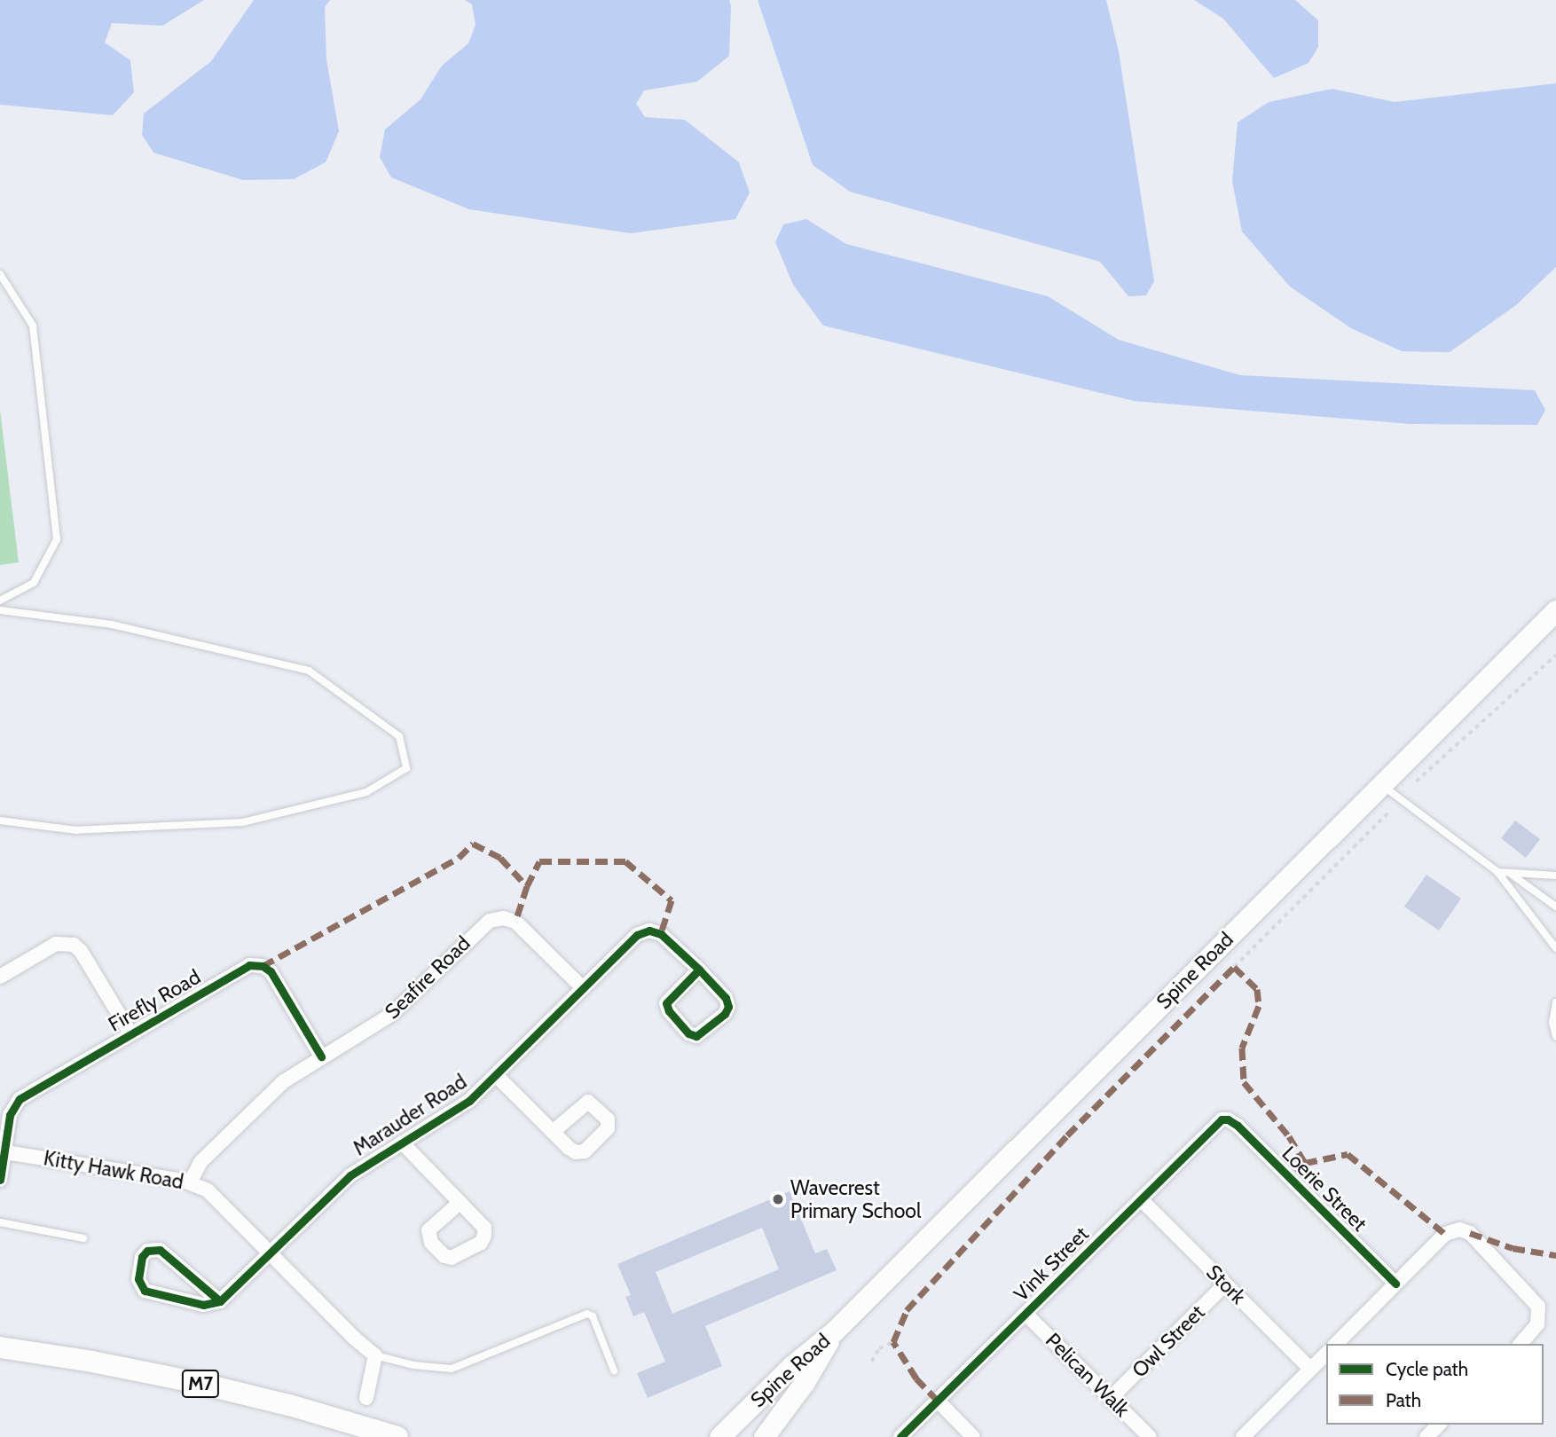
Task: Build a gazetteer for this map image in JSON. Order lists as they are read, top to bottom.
{
  "streets": {
    "main road": ["Spine Road", "M7"],
    "street": [
      "Seafire Road",
      "Firefly Road",
      "Marauder Road",
      "Kitty Hawk Road",
      "Loerie Street",
      "Vink Street",
      "Stork",
      "Owl Street",
      "Pelican Walk"
    ]
  },
  "crossings": [
    ["Seafire Road", "Firefly Road"],
    ["Seafire Road", "Marauder Road"],
    ["Seafire Road", "Kitty Hawk Road"],
    ["Firefly Road", "Kitty Hawk Road"],
    ["Marauder Road", "Kitty Hawk Road"],
    ["Loerie Street", "Vink Street"],
    ["Vink Street", "Stork"],
    ["Vink Street", "Pelican Walk"],
    ["Stork", "Owl Street"],
    ["Owl Street", "Pelican Walk"]
  ],
  "places": ["Wavecrest Primary School"],
  "legend": ["Cycle path", "Path"]
}
